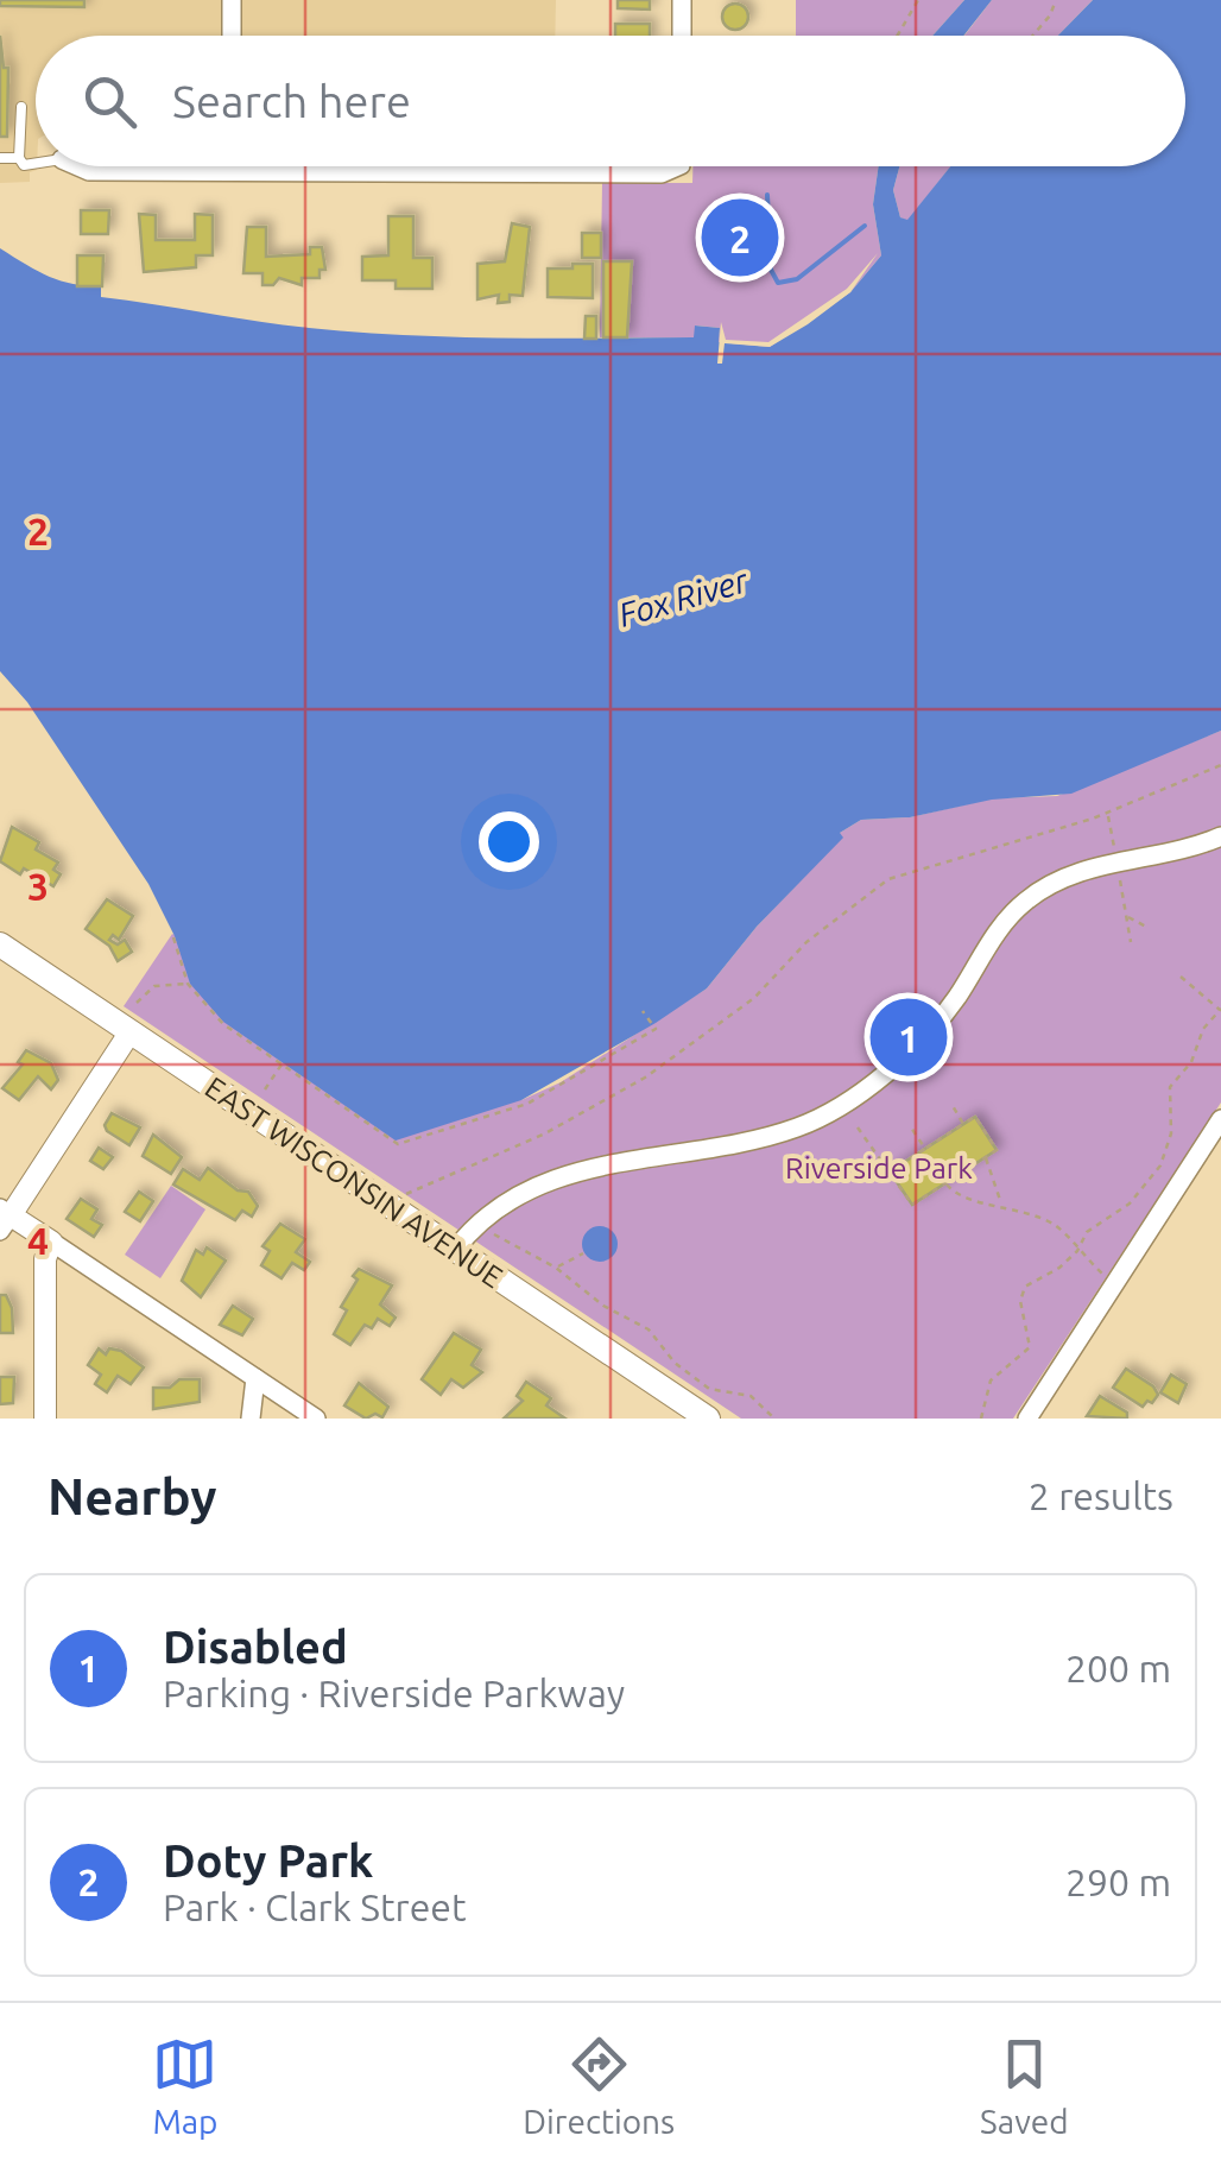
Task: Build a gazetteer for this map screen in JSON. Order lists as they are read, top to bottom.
{
  "streets": {
    "main road": ["EAST WISCONSIN AVENUE"]
  },
  "water": ["Fox River"],
  "parks": ["Riverside Park"],
  "page": {
    "search": "Search here",
    "pins": ["2", "1"],
    "heading": ["Nearby", "2 results"],
    "list": [
      {
        "mark": "1",
        "name": "Disabled",
        "note": "Parking · Riverside Parkway",
        "value": "200 m"
      },
      {
        "mark": "2",
        "name": "Doty Park",
        "note": "Park · Clark Street",
        "value": "290 m"
      }
    ],
    "nav": ["Map", "Directions", "Saved"]
  },
  "grid": {
    "rows": ["2", "3", "4"]
  }
}
